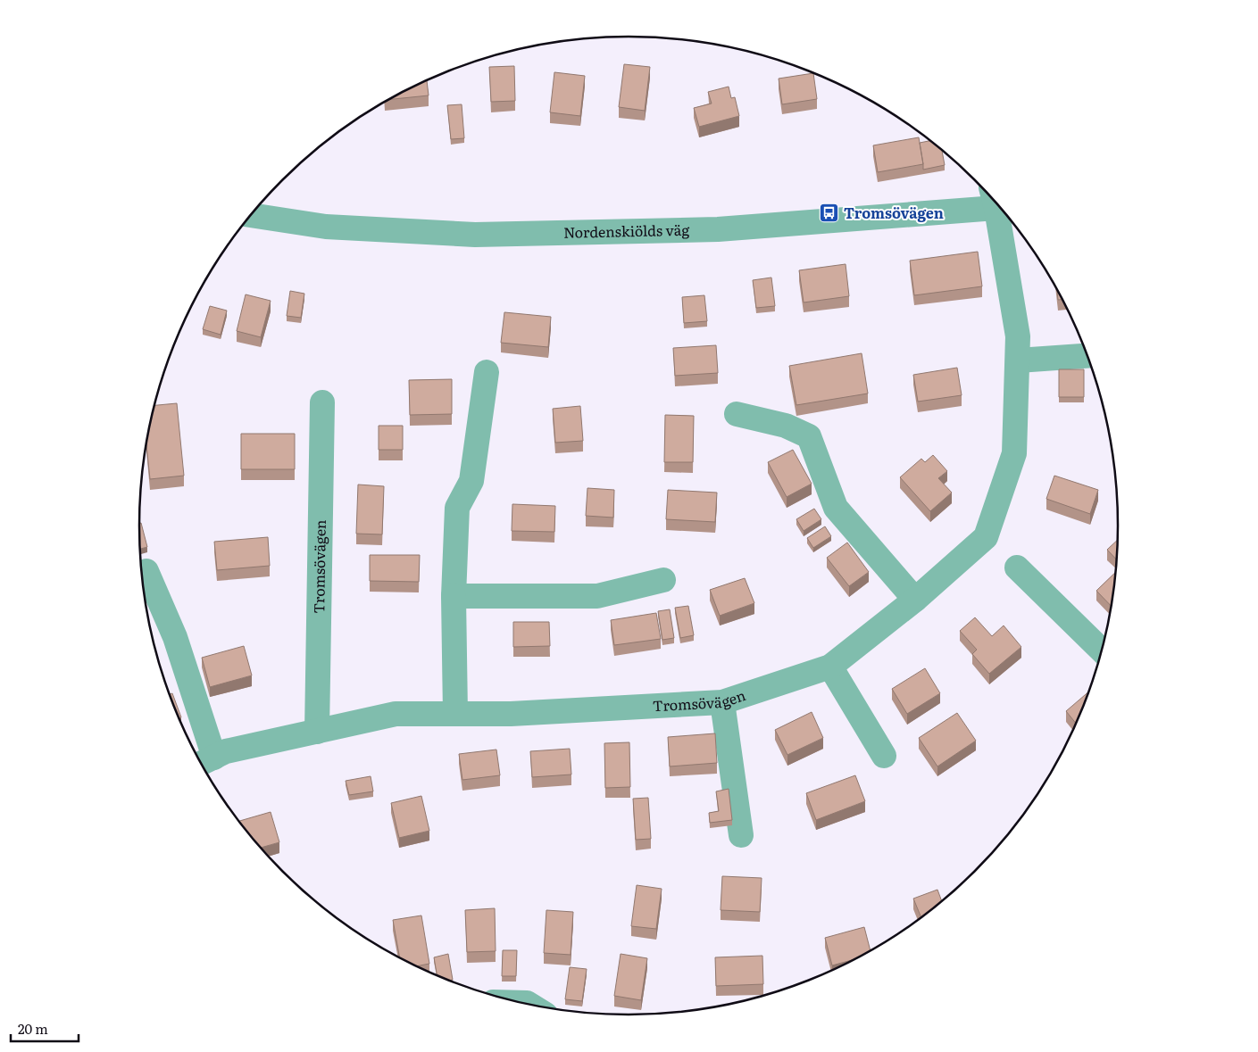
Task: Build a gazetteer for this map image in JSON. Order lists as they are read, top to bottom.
{
  "streets": {
    "street": ["Nordenskiölds väg", "Tromsövägen"]
  },
  "places": {
    "bus stop": ["Tromsövägen"]
  },
  "scale_bar": "20 m"
}
